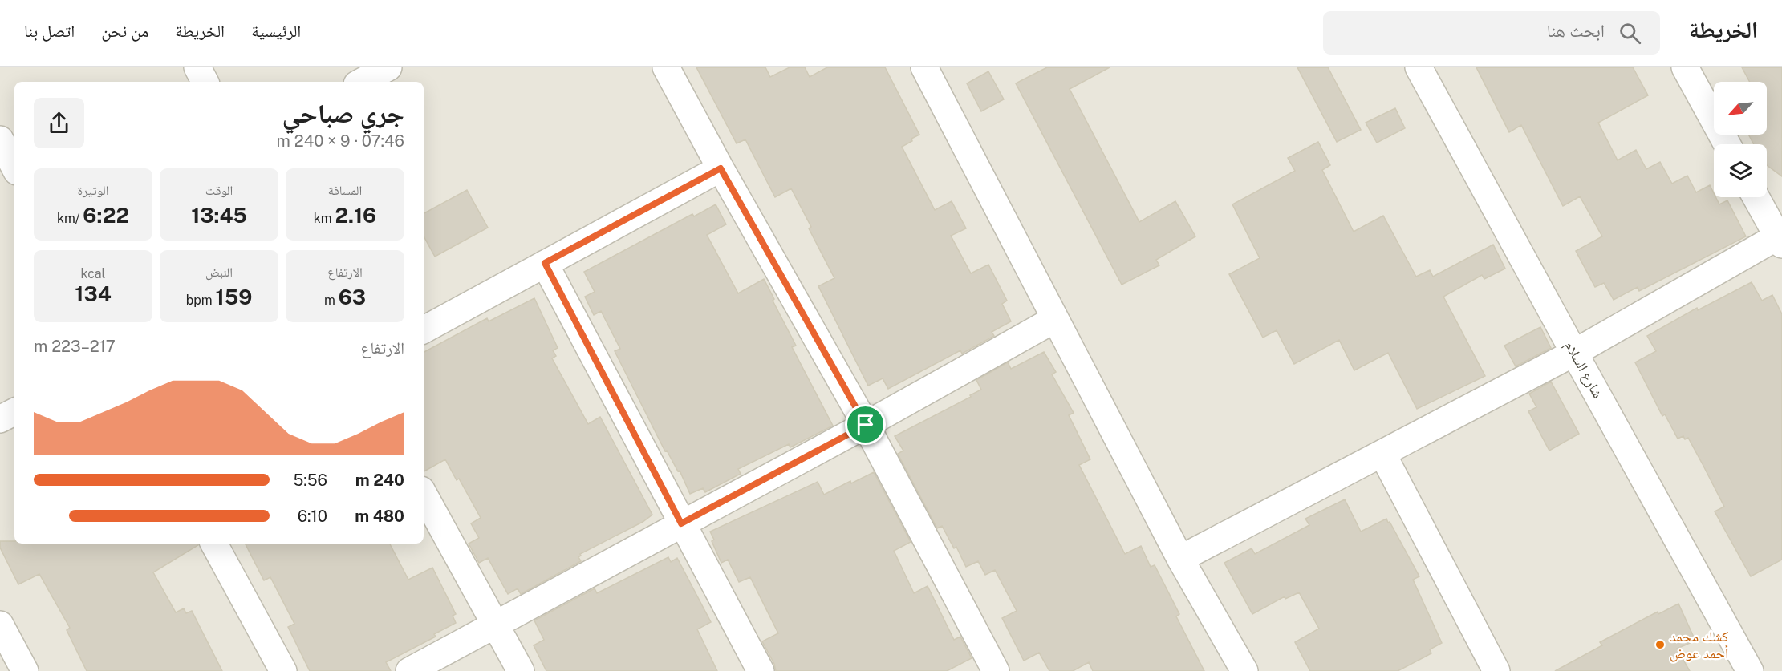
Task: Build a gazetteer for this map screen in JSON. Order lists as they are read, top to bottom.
{
  "streets": {
    "street": ["شارع السلام"]
  },
  "places": ["كشك محمد أحمد عوض"],
  "north": "bottom left",
  "page": {
    "header": "الخريطة",
    "search": "ابحث هنا",
    "nav": [
      "الرئيسية",
      "الخريطة",
      "من نحن",
      "اتصل بنا"
    ],
    "heading": ["جري صباحي", "07:46 · 9 × 240 m"],
    "stats": [
      ["المسافة", "2.16 km"],
      ["الوقت", "13:45"],
      ["الوتيرة", "6:22 /km"],
      ["الارتفاع", "63 m"],
      ["النبض", "159 bpm"],
      ["kcal", "134"]
    ],
    "chart": ["الارتفاع", "217–223 m"],
    "list": [
      {
        "name": "240 m",
        "note": "5:56"
      },
      {
        "name": "480 m",
        "note": "6:10"
      }
    ]
  }
}
